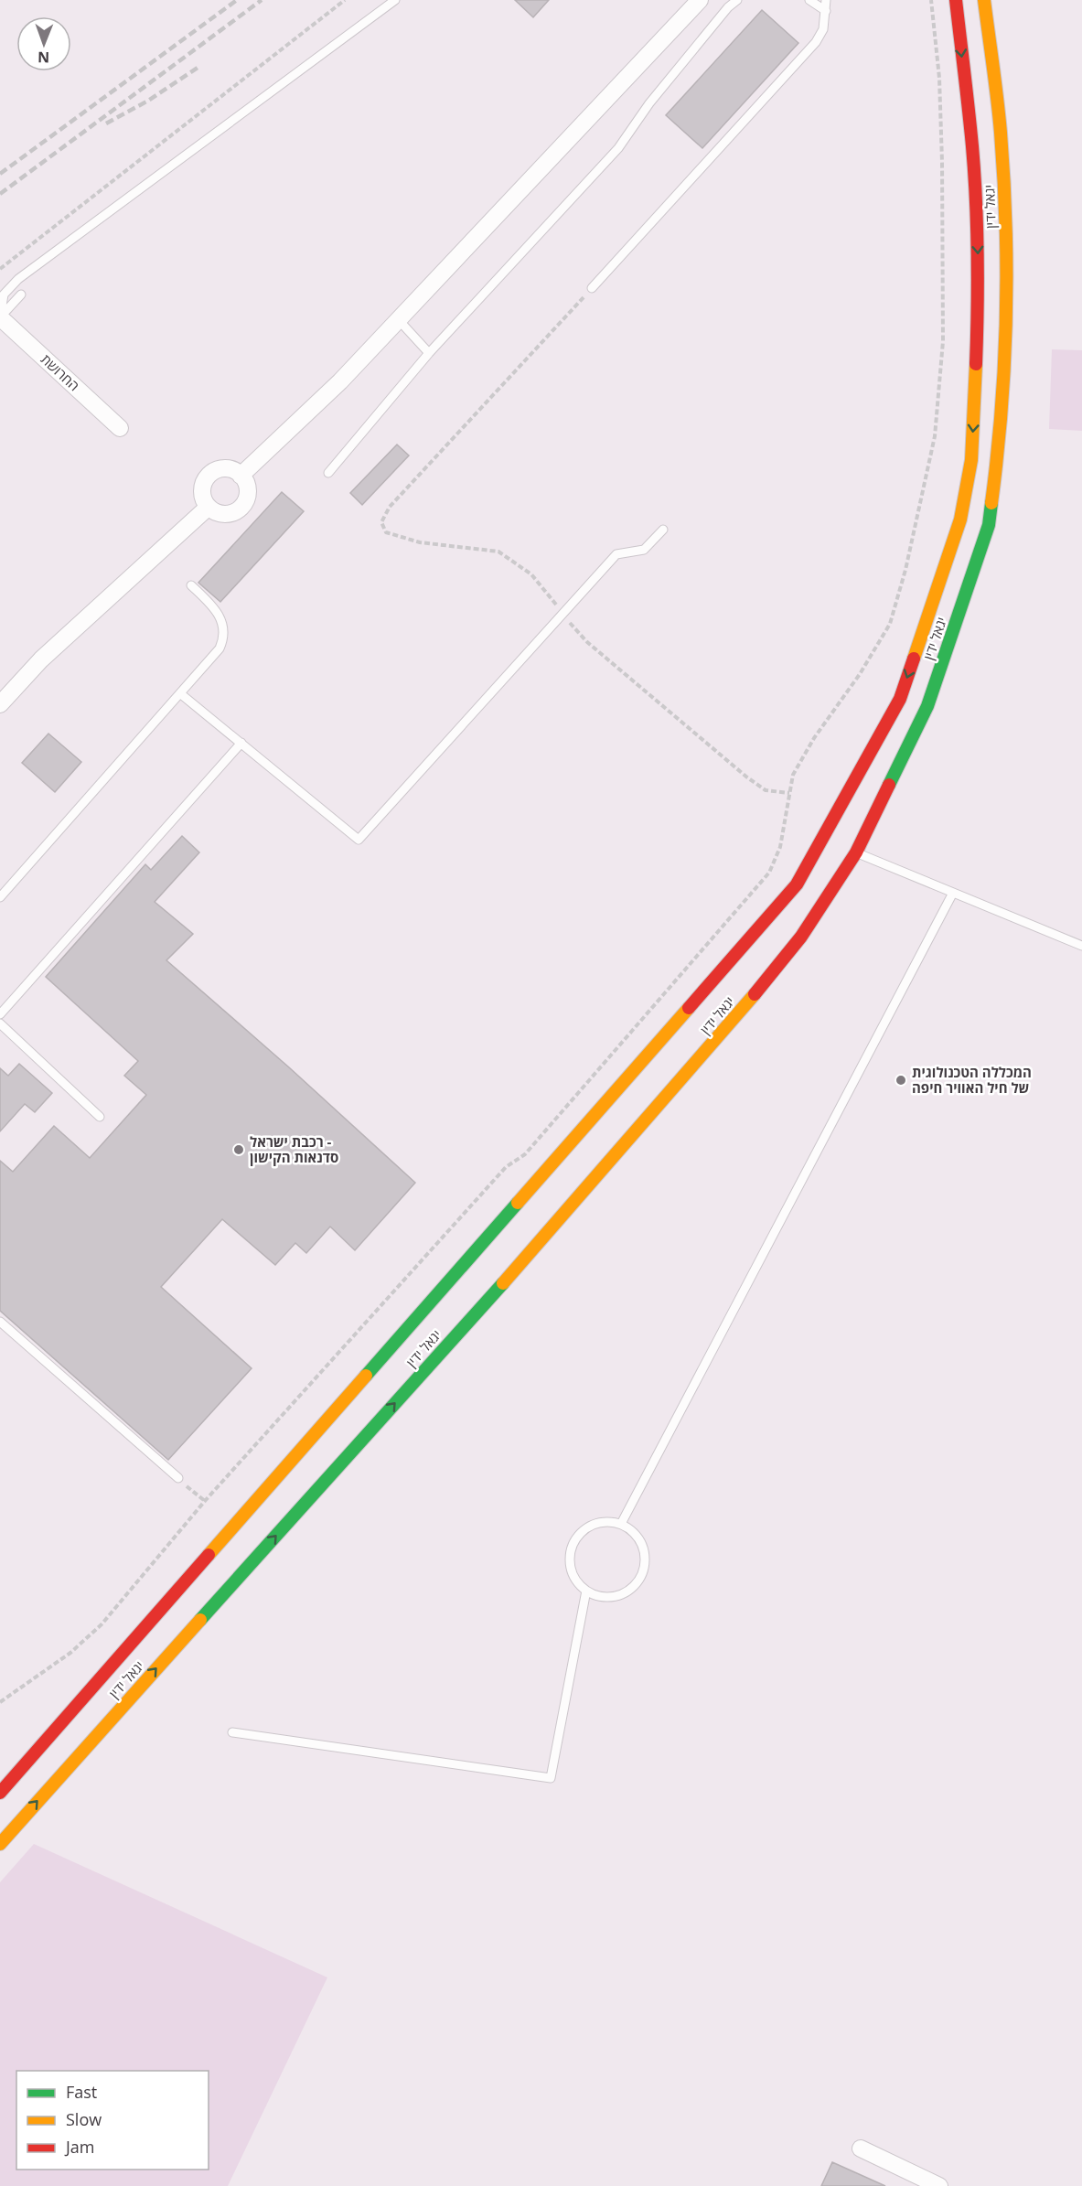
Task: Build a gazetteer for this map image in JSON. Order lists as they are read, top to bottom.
{
  "streets": {
    "main road": ["יגאל ידין"],
    "street": ["החרושת"]
  },
  "places": ["המכללה הטכנולוגית של חיל האוויר חיפה", "רכבת ישראל - סדנאות הקישון"],
  "legend": ["Fast", "Slow", "Jam"],
  "north": "bottom"
}
